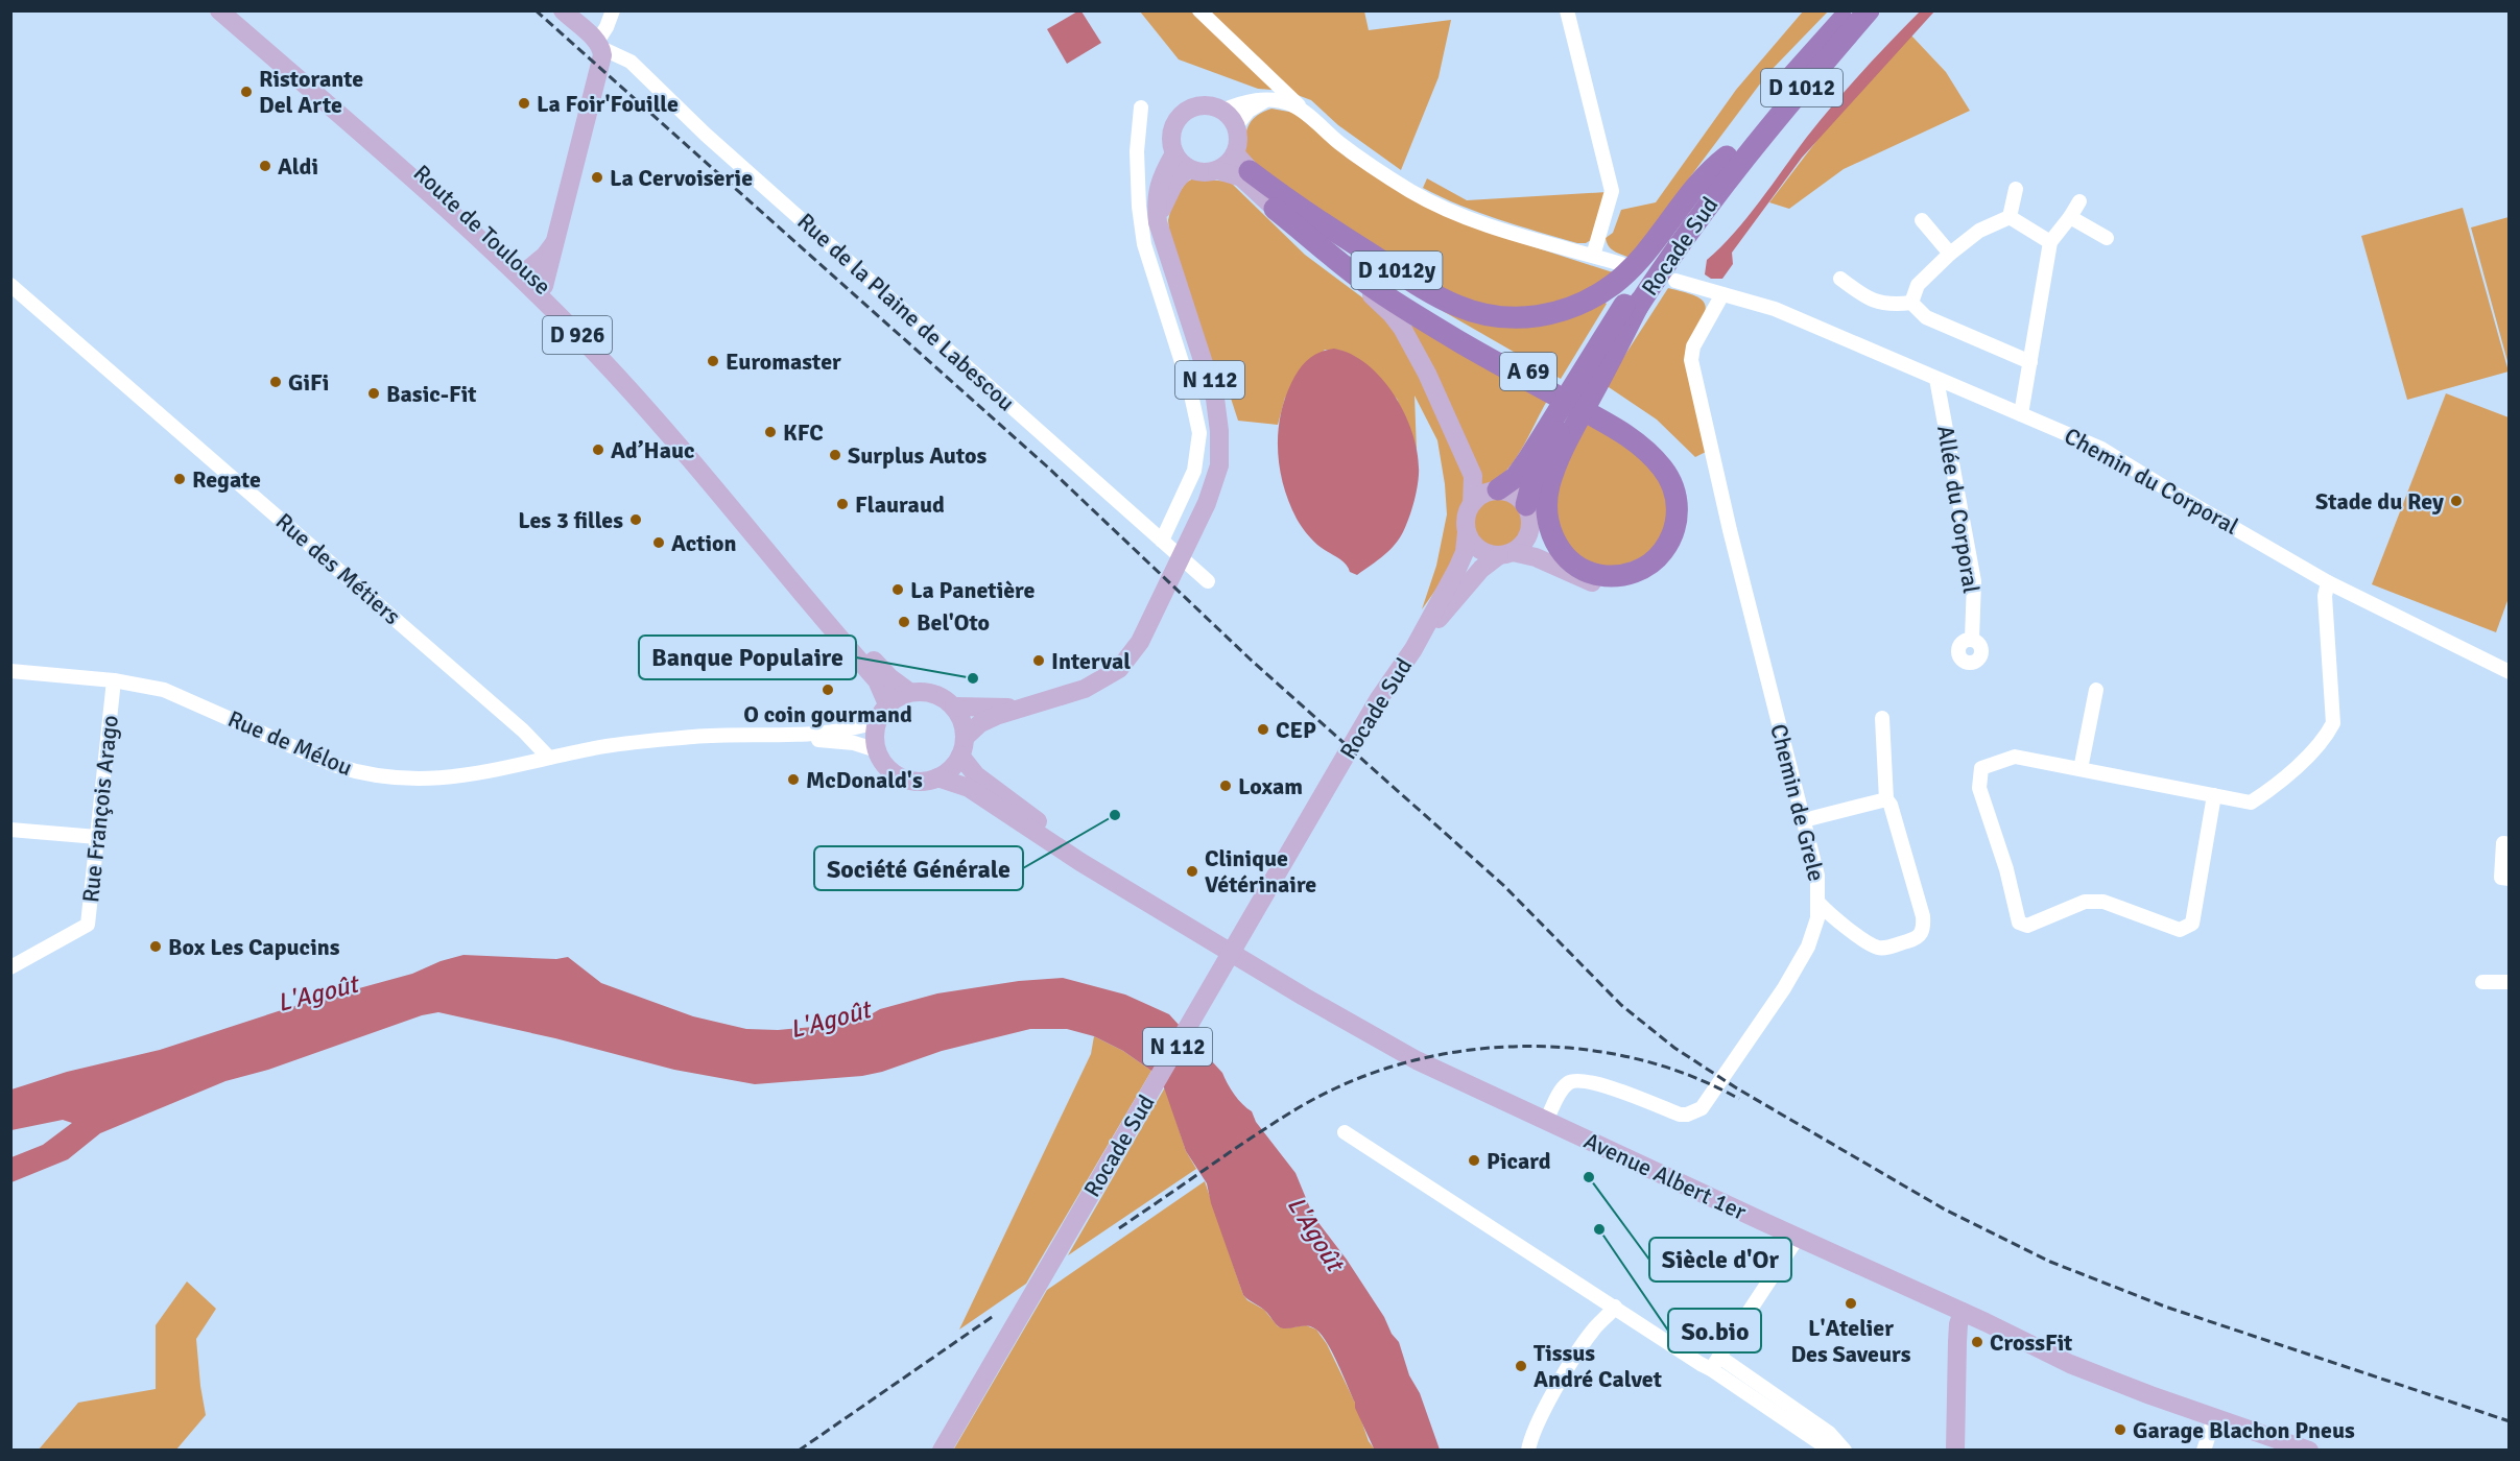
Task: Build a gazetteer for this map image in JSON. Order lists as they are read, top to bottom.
{
  "streets": {
    "highway": [
      "D 1012",
      "Rocade Sud",
      "D 1012y",
      "A 69"
    ],
    "main road": [
      "Route de Toulouse",
      "D 926",
      "N 112",
      "Avenue Albert 1er"
    ],
    "street": [
      "Rue de la Plaine de Labescou",
      "Chemin du Corporal",
      "Allée du Corporal",
      "Rue des Métiers",
      "Rue de Mélou",
      "Chemin de Grele",
      "Rue François Arago"
    ]
  },
  "crossings": [
    ["Route de Toulouse", "D 926"],
    ["Route de Toulouse", "N 112"],
    ["Route de Toulouse", "Rue de Mélou"],
    ["Rocade Sud", "D 1012y"],
    ["Rocade Sud", "A 69"],
    ["D 1012y", "A 69"],
    ["D 926", "N 112"],
    ["D 926", "Rue de Mélou"],
    ["N 112", "Rue de Mélou"],
    ["Chemin du Corporal", "Allée du Corporal"],
    ["Chemin du Corporal", "Chemin de Grele"],
    ["Rue des Métiers", "Rue de Mélou"],
    ["Rue de Mélou", "Rue François Arago"],
    ["Chemin de Grele", "Avenue Albert 1er"]
  ],
  "water": ["L'Agoût"],
  "places": [
    "Ristorante Del Arte",
    "La Foir'Fouille",
    "Aldi",
    "La Cervoiserie",
    "Euromaster",
    "GiFi",
    "Basic-Fit",
    "KFC",
    "Ad’Hauc",
    "Surplus Autos",
    "Regate",
    "Stade du Rey",
    "Flauraud",
    "Les 3 filles",
    "Action",
    "La Panetière",
    "Bel'Oto",
    "Interval",
    "Banque Populaire",
    "O coin gourmand",
    "CEP",
    "McDonald's",
    "Loxam",
    "Société Générale",
    "Clinique Vétérinaire",
    "Box Les Capucins",
    "Picard",
    "Siècle d'Or",
    "So.bio",
    "L'Atelier Des Saveurs",
    "CrossFit",
    "Tissus André Calvet",
    "Garage Blachon Pneus"
  ]
}
